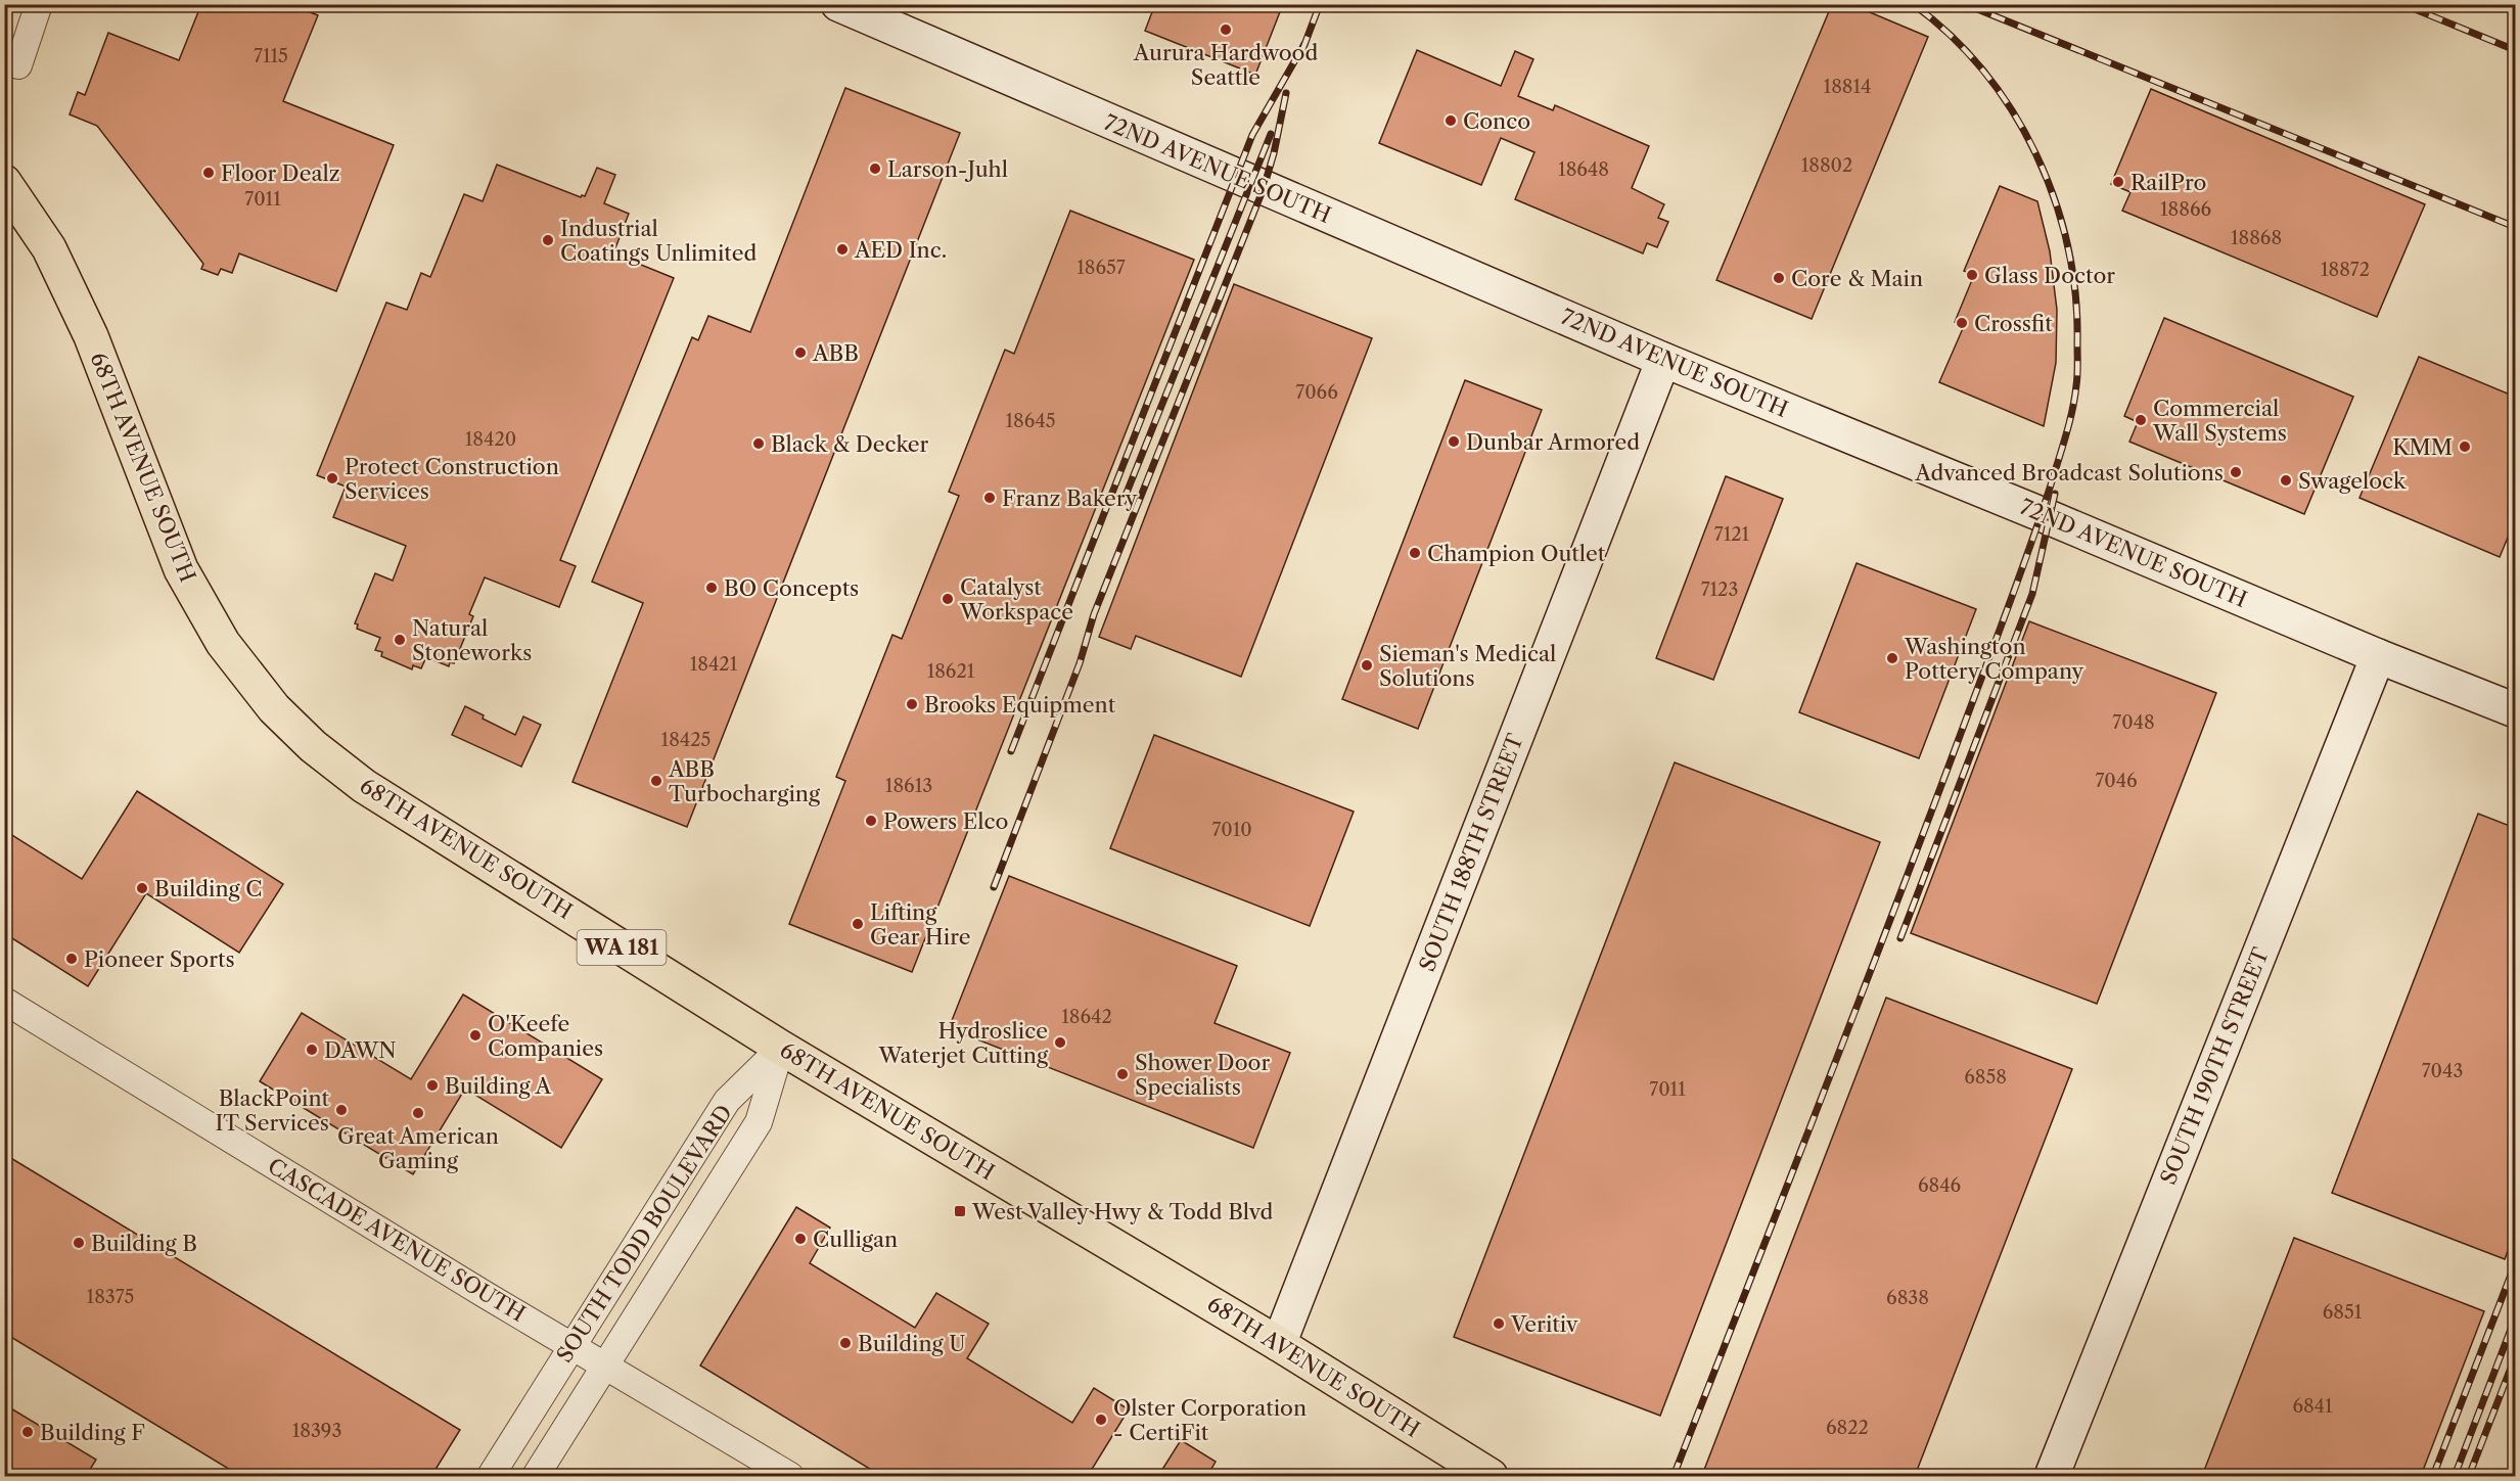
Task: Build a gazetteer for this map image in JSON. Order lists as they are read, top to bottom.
{
  "streets": {
    "main road": ["68TH AVENUE SOUTH", "WA 181"],
    "street": [
      "72ND AVENUE SOUTH",
      "SOUTH 188TH STREET",
      "SOUTH 190TH STREET",
      "SOUTH TODD BOULEVARD",
      "CASCADE AVENUE SOUTH"
    ]
  },
  "crossings": [
    ["72ND AVENUE SOUTH", "SOUTH 188TH STREET"],
    ["72ND AVENUE SOUTH", "SOUTH 190TH STREET"],
    ["68TH AVENUE SOUTH", "SOUTH 188TH STREET"],
    ["68TH AVENUE SOUTH", "SOUTH TODD BOULEVARD"],
    ["SOUTH TODD BOULEVARD", "CASCADE AVENUE SOUTH"]
  ],
  "places": {
    "other": [
      "Aurura Hardwood Seattle",
      "Conco",
      "Larson-Juhl",
      "Floor Dealz",
      "RailPro",
      "Industrial Coatings Unlimited",
      "AED Inc.",
      "Glass Doctor",
      "Core & Main",
      "Crossfit",
      "ABB",
      "Commercial Wall Systems",
      "Dunbar Armored",
      "Black & Decker",
      "KMM",
      "Advanced Broadcast Solutions",
      "Protect Construction Services",
      "Swagelock",
      "Franz Bakery",
      "Champion Outlet",
      "BO Concepts",
      "Catalyst Workspace",
      "Natural Stoneworks",
      "Washington Pottery Company",
      "Sieman's Medical Solutions",
      "Brooks Equipment",
      "ABB Turbocharging",
      "Powers Elco",
      "Building C",
      "Lifting Gear Hire",
      "Pioneer Sports",
      "O'Keefe Companies",
      "Hydroslice Waterjet Cutting",
      "DAWN",
      "Shower Door Specialists",
      "Building A",
      "BlackPoint IT Services",
      "Great American Gaming",
      "Culligan",
      "Building B",
      "Veritiv",
      "Building U",
      "Olster Corporation - CertiFit",
      "Building F"
    ],
    "transit": ["West Valley Hwy & Todd Blvd"]
  },
  "house_numbers": [
    "7115",
    "18814",
    "18802",
    "18648",
    "7011",
    "18866",
    "18868",
    "18657",
    "18872",
    "7066",
    "18645",
    "18420",
    "7121",
    "7123",
    "18421",
    "18621",
    "7048",
    "18425",
    "7046",
    "18613",
    "7010",
    "18642",
    "7043",
    "6858",
    "7011",
    "6846",
    "18375",
    "6838",
    "6851",
    "6841",
    "6822",
    "18393"
  ]
}
